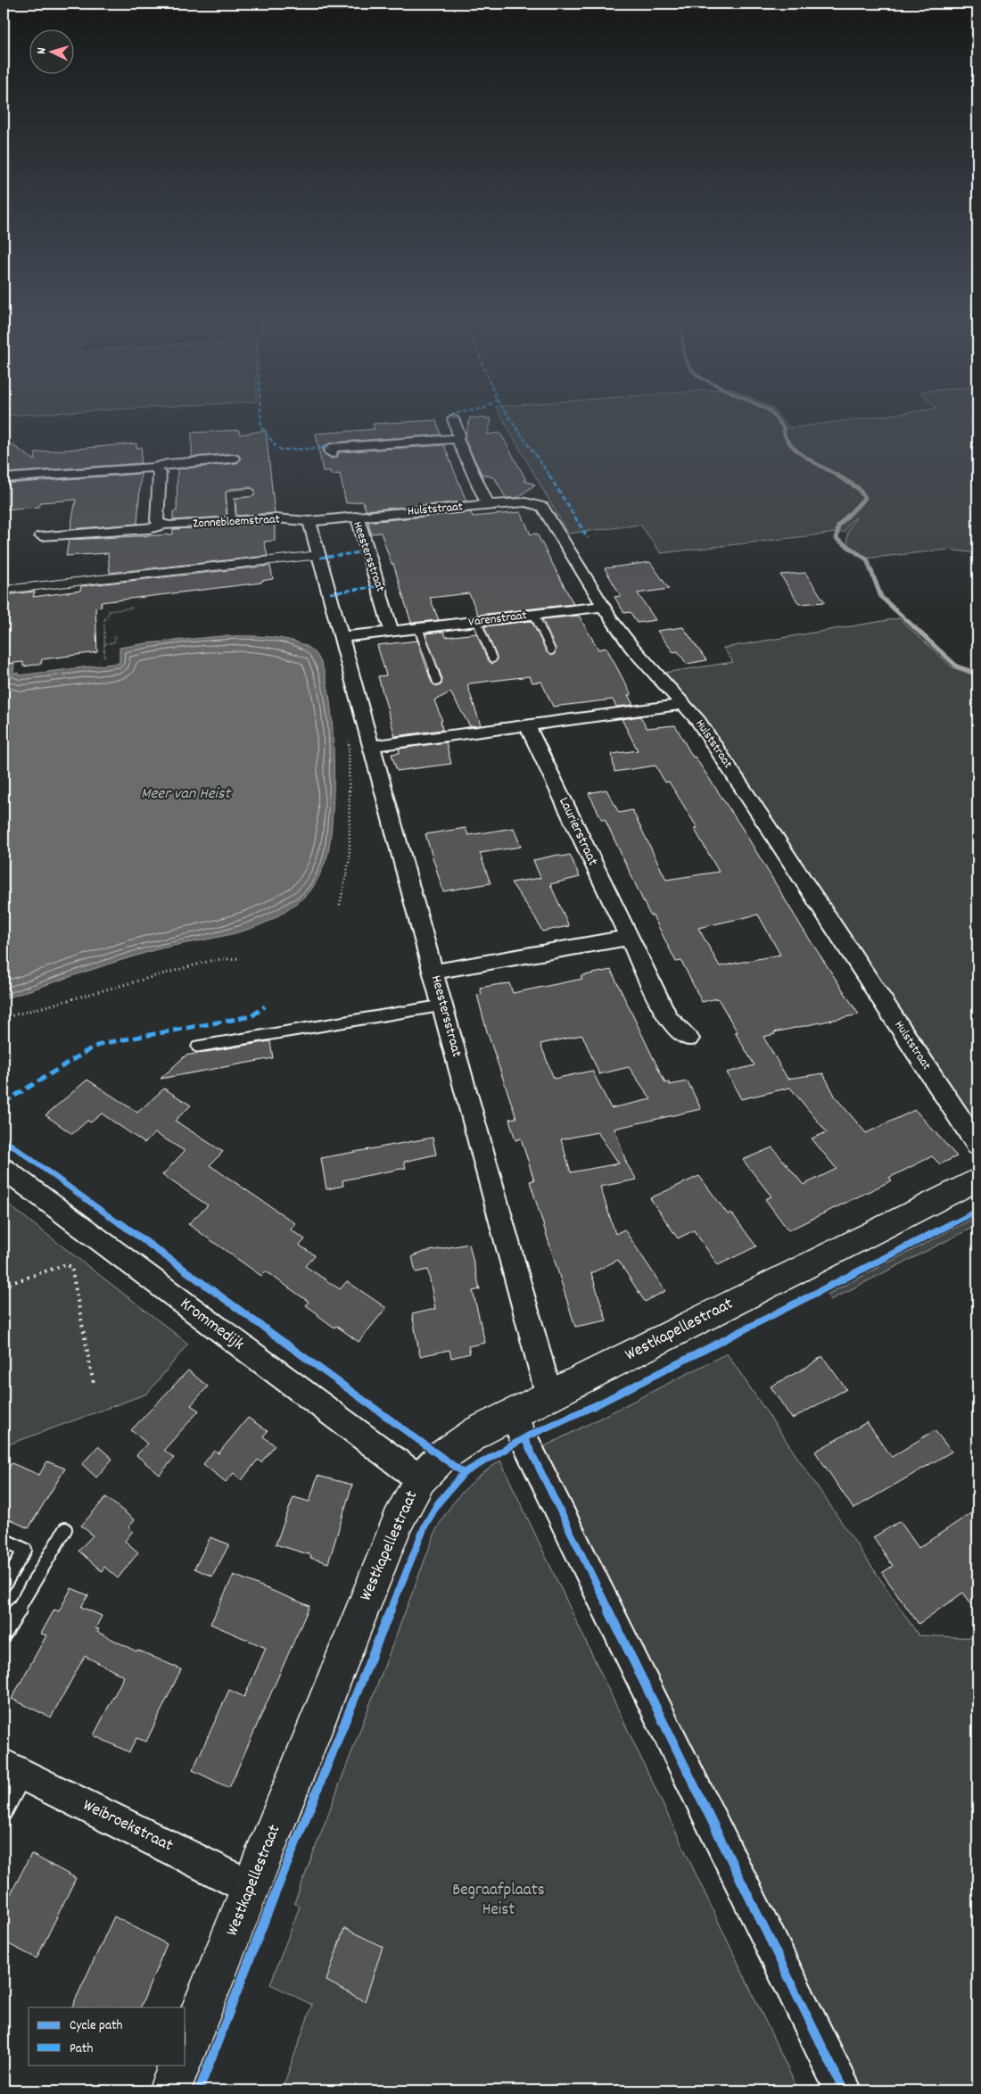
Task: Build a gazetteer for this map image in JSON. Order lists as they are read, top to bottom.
{
  "streets": {
    "street": [
      "Hulststraat",
      "Zonnebloemstraat",
      "Heestersstraat",
      "Varenstraat",
      "Laurierstraat",
      "Krommedijk",
      "Westkapellestraat",
      "Weibroekstraat"
    ]
  },
  "crossings": [
    ["Hulststraat", "Heestersstraat"],
    ["Hulststraat", "Varenstraat"],
    ["Zonnebloemstraat", "Heestersstraat"],
    ["Heestersstraat", "Varenstraat"],
    ["Heestersstraat", "Westkapellestraat"],
    ["Krommedijk", "Westkapellestraat"],
    ["Westkapellestraat", "Weibroekstraat"]
  ],
  "water": ["Meer van Heist"],
  "parks": ["Begraafplaats Heist"],
  "legend": ["Cycle path", "Path"],
  "north": "left"
}
